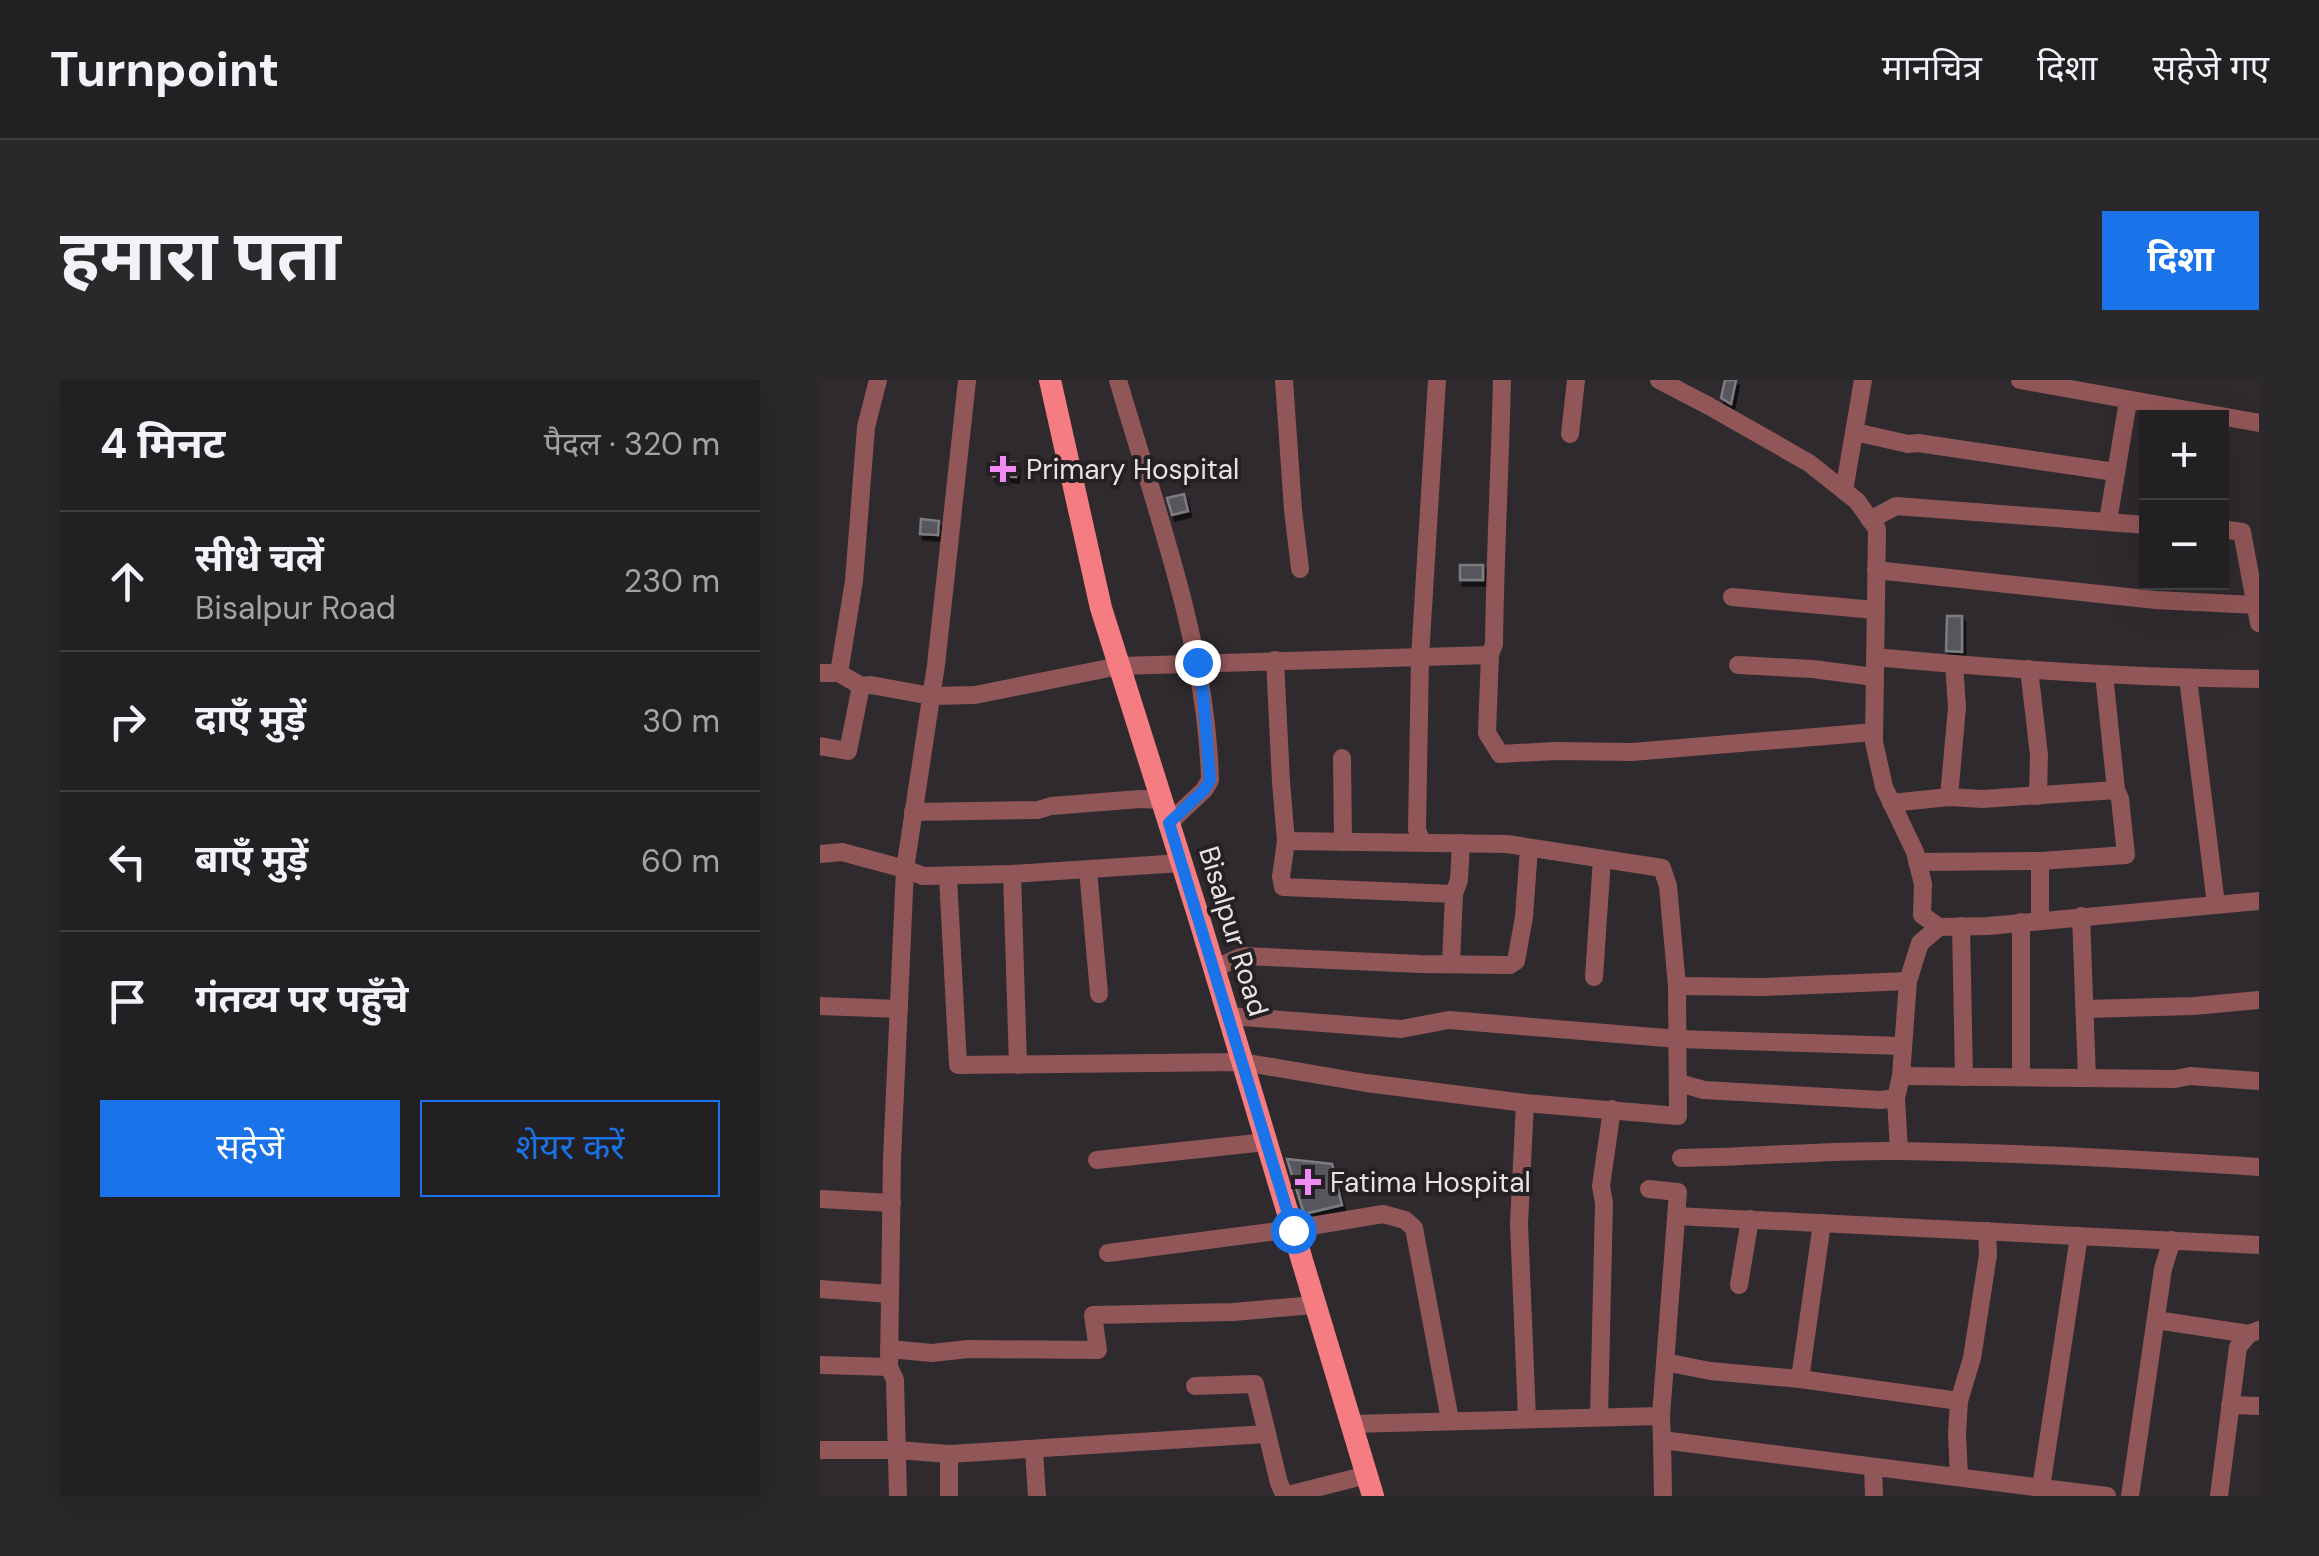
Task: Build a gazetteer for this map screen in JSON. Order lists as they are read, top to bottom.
{
  "streets": {
    "main road": ["Bisalpur Road"]
  },
  "places": {
    "health": ["Primary Hospital", "Fatima Hospital"]
  },
  "page": {
    "header": "Turnpoint",
    "nav": ["मानचित्र", "दिशा", "सहेजे गए"],
    "title": "हमारा पता",
    "buttons": [
      "दिशा",
      ["सहेजें", "शेयर करें"]
    ],
    "heading": ["4 मिनट", "पैदल · 320 m"],
    "map_buttons": ["+", "−"],
    "list": [
      ["सीधे चलें", "Bisalpur Road", "230 m"],
      ["दाएँ मुड़ें", "30 m"],
      ["बाएँ मुड़ें", "60 m"],
      "गंतव्य पर पहुँचे"
    ]
  }
}
